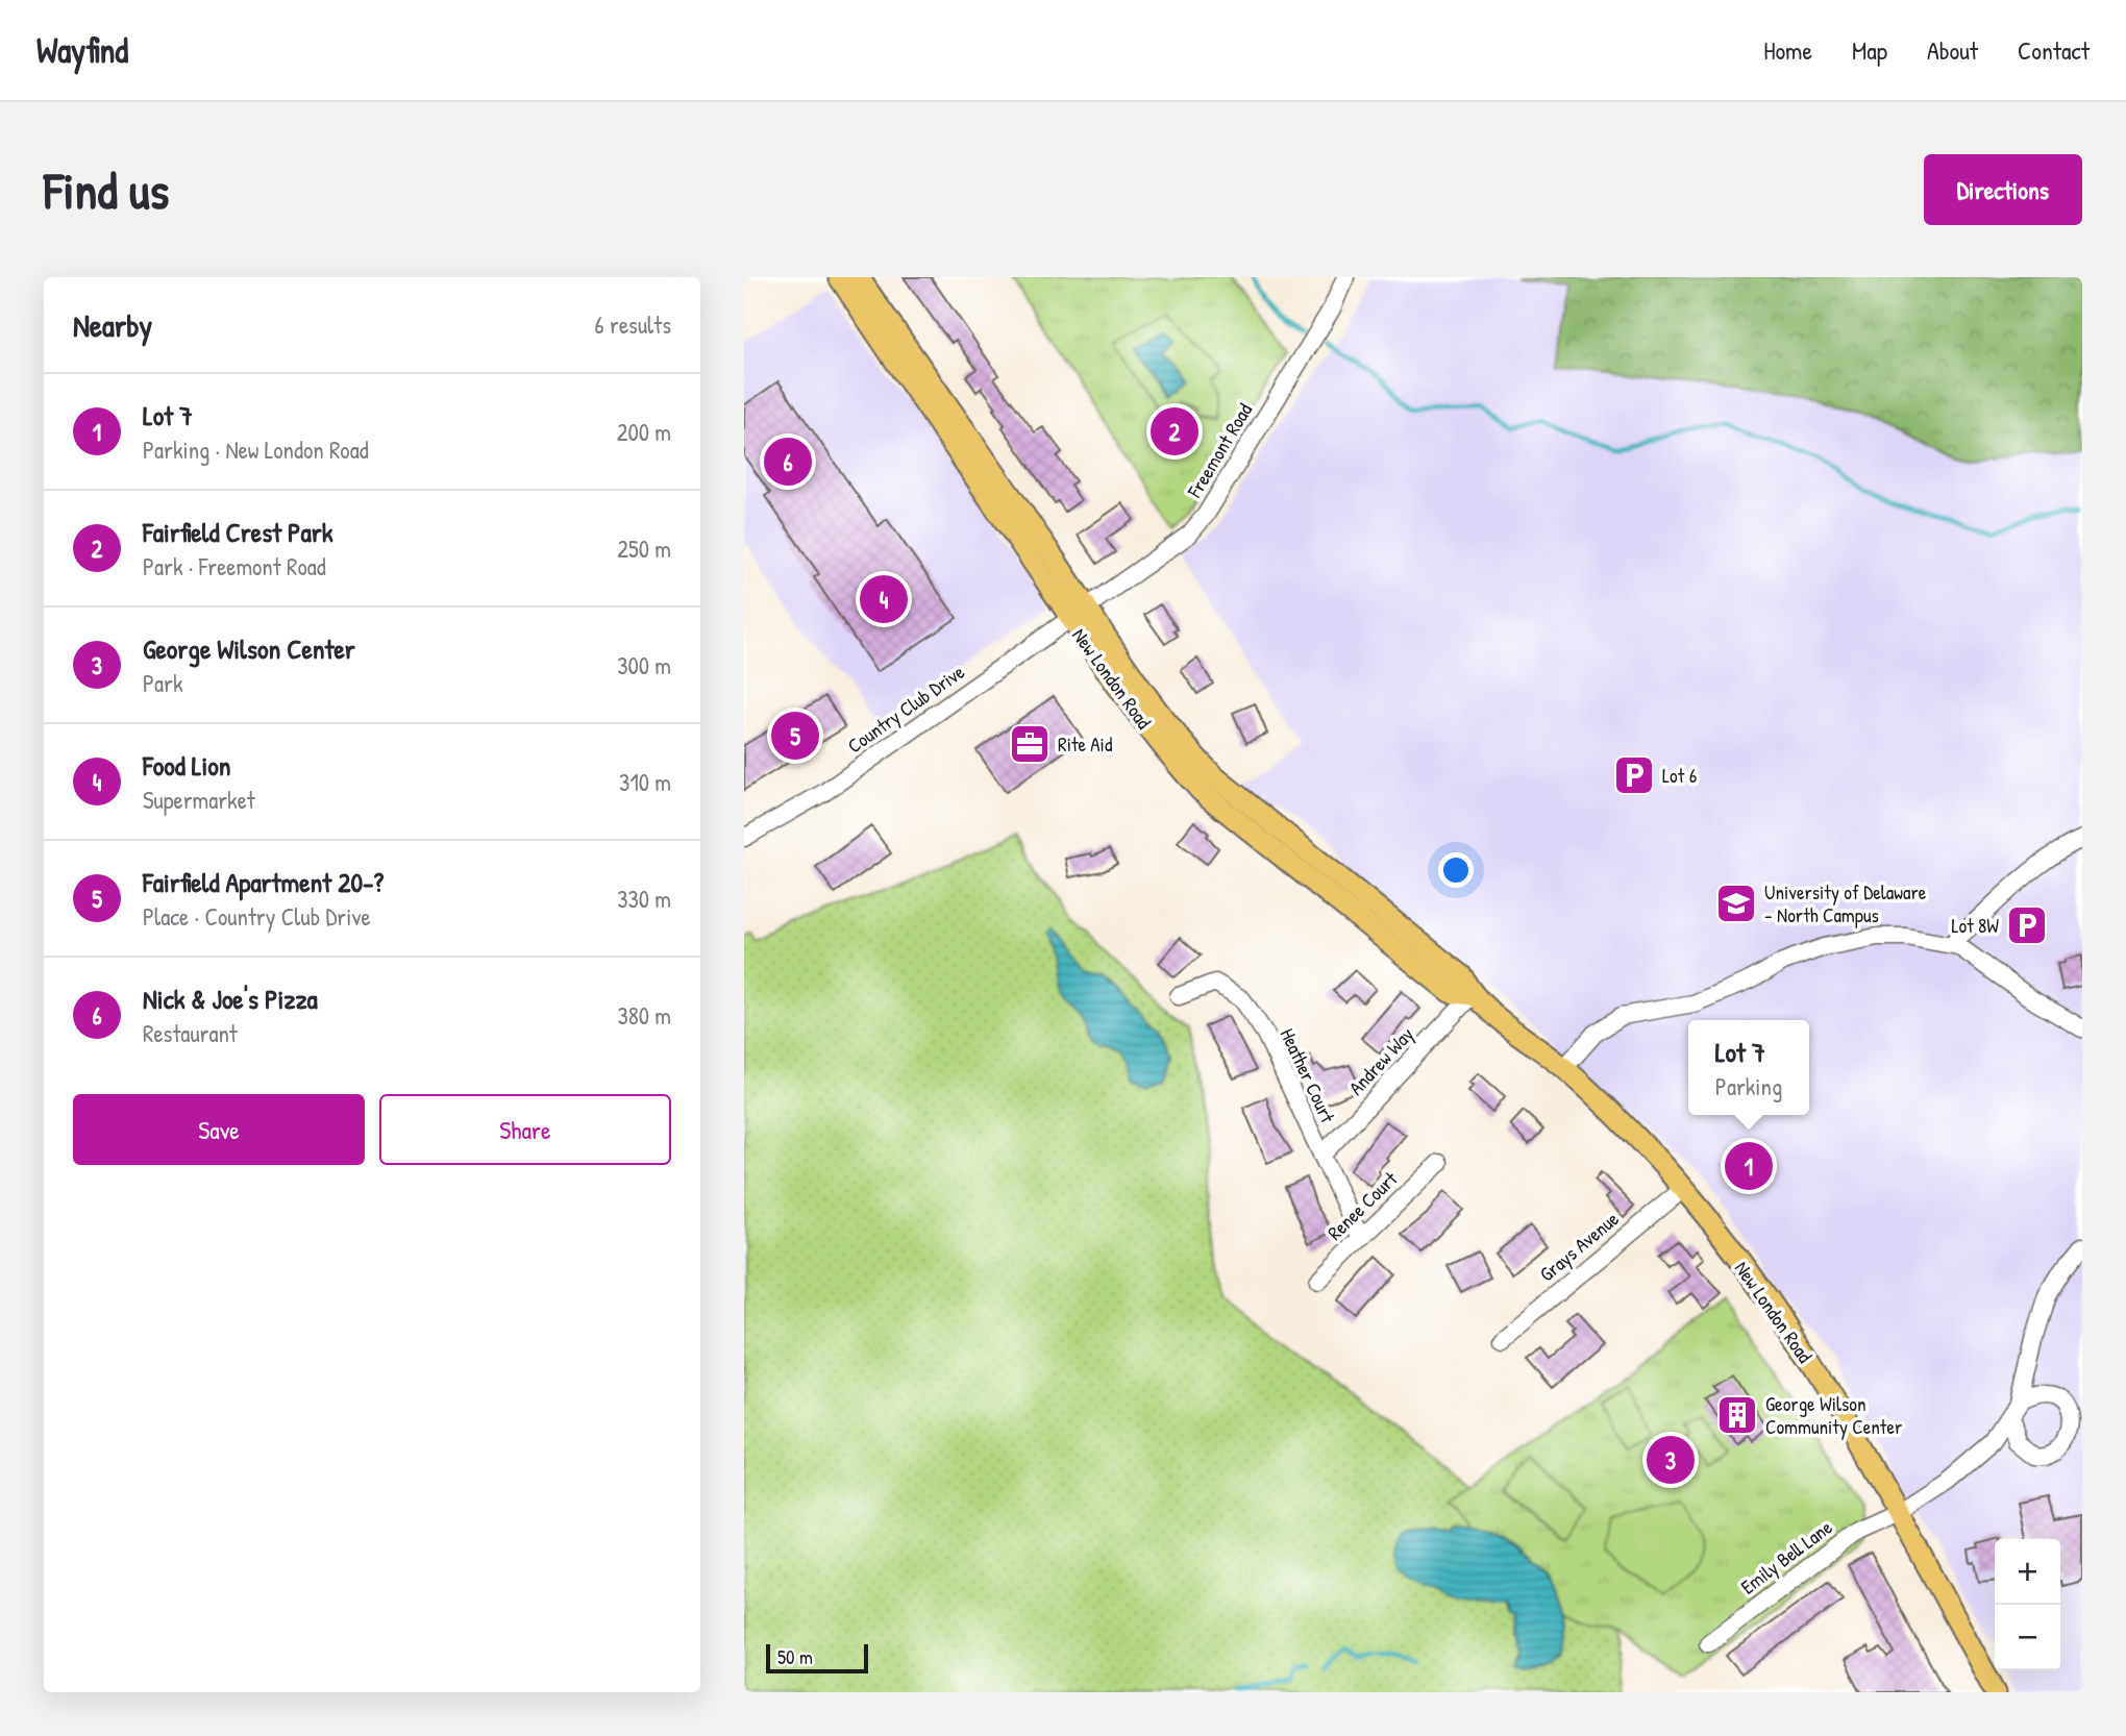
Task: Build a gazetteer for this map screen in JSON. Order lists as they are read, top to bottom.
{
  "streets": {
    "main road": ["New London Road"],
    "street": [
      "Freemont Road",
      "Country Club Drive",
      "Andrew Way",
      "Heather Court",
      "Renee Court",
      "Grays Avenue",
      "Emily Bell Lane"
    ]
  },
  "crossings": [
    ["Freemont Road", "New London Road"],
    ["Freemont Road", "Country Club Drive"],
    ["New London Road", "Country Club Drive"],
    ["New London Road", "Andrew Way"],
    ["New London Road", "Grays Avenue"],
    ["New London Road", "Emily Bell Lane"],
    ["Andrew Way", "Heather Court"],
    ["Heather Court", "Renee Court"]
  ],
  "places": {
    "office": ["Rite Aid"],
    "parking": ["Lot 6", "Lot 8W"],
    "school or university": ["University of Delaware - North Campus"],
    "building": ["George Wilson Community Center"]
  },
  "scale_bar": "50 m",
  "page": {
    "header": "Wayfind",
    "nav": [
      "Home",
      "Map",
      "About",
      "Contact"
    ],
    "buttons": [
      "Directions",
      ["Save", "Share"]
    ],
    "title": "Find us",
    "heading": ["Nearby", "6 results"],
    "list": [
      {
        "mark": "1",
        "name": "Lot 7",
        "note": "Parking · New London Road",
        "value": "200 m"
      },
      {
        "mark": "2",
        "name": "Fairfield Crest Park",
        "note": "Park · Freemont Road",
        "value": "250 m"
      },
      {
        "mark": "3",
        "name": "George Wilson Center",
        "note": "Park",
        "value": "300 m"
      },
      {
        "mark": "4",
        "name": "Food Lion",
        "note": "Supermarket",
        "value": "310 m"
      },
      {
        "mark": "5",
        "name": "Fairfield Apartment 20-?",
        "note": "Place · Country Club Drive",
        "value": "330 m"
      },
      {
        "mark": "6",
        "name": "Nick & Joe's Pizza",
        "note": "Restaurant",
        "value": "380 m"
      }
    ],
    "pins": [
      "2",
      "6",
      "4",
      "5",
      "1",
      "3"
    ],
    "popup": ["Lot 7", "Parking"],
    "map_buttons": ["+", "−"],
    "scale": "50 m"
  }
}
